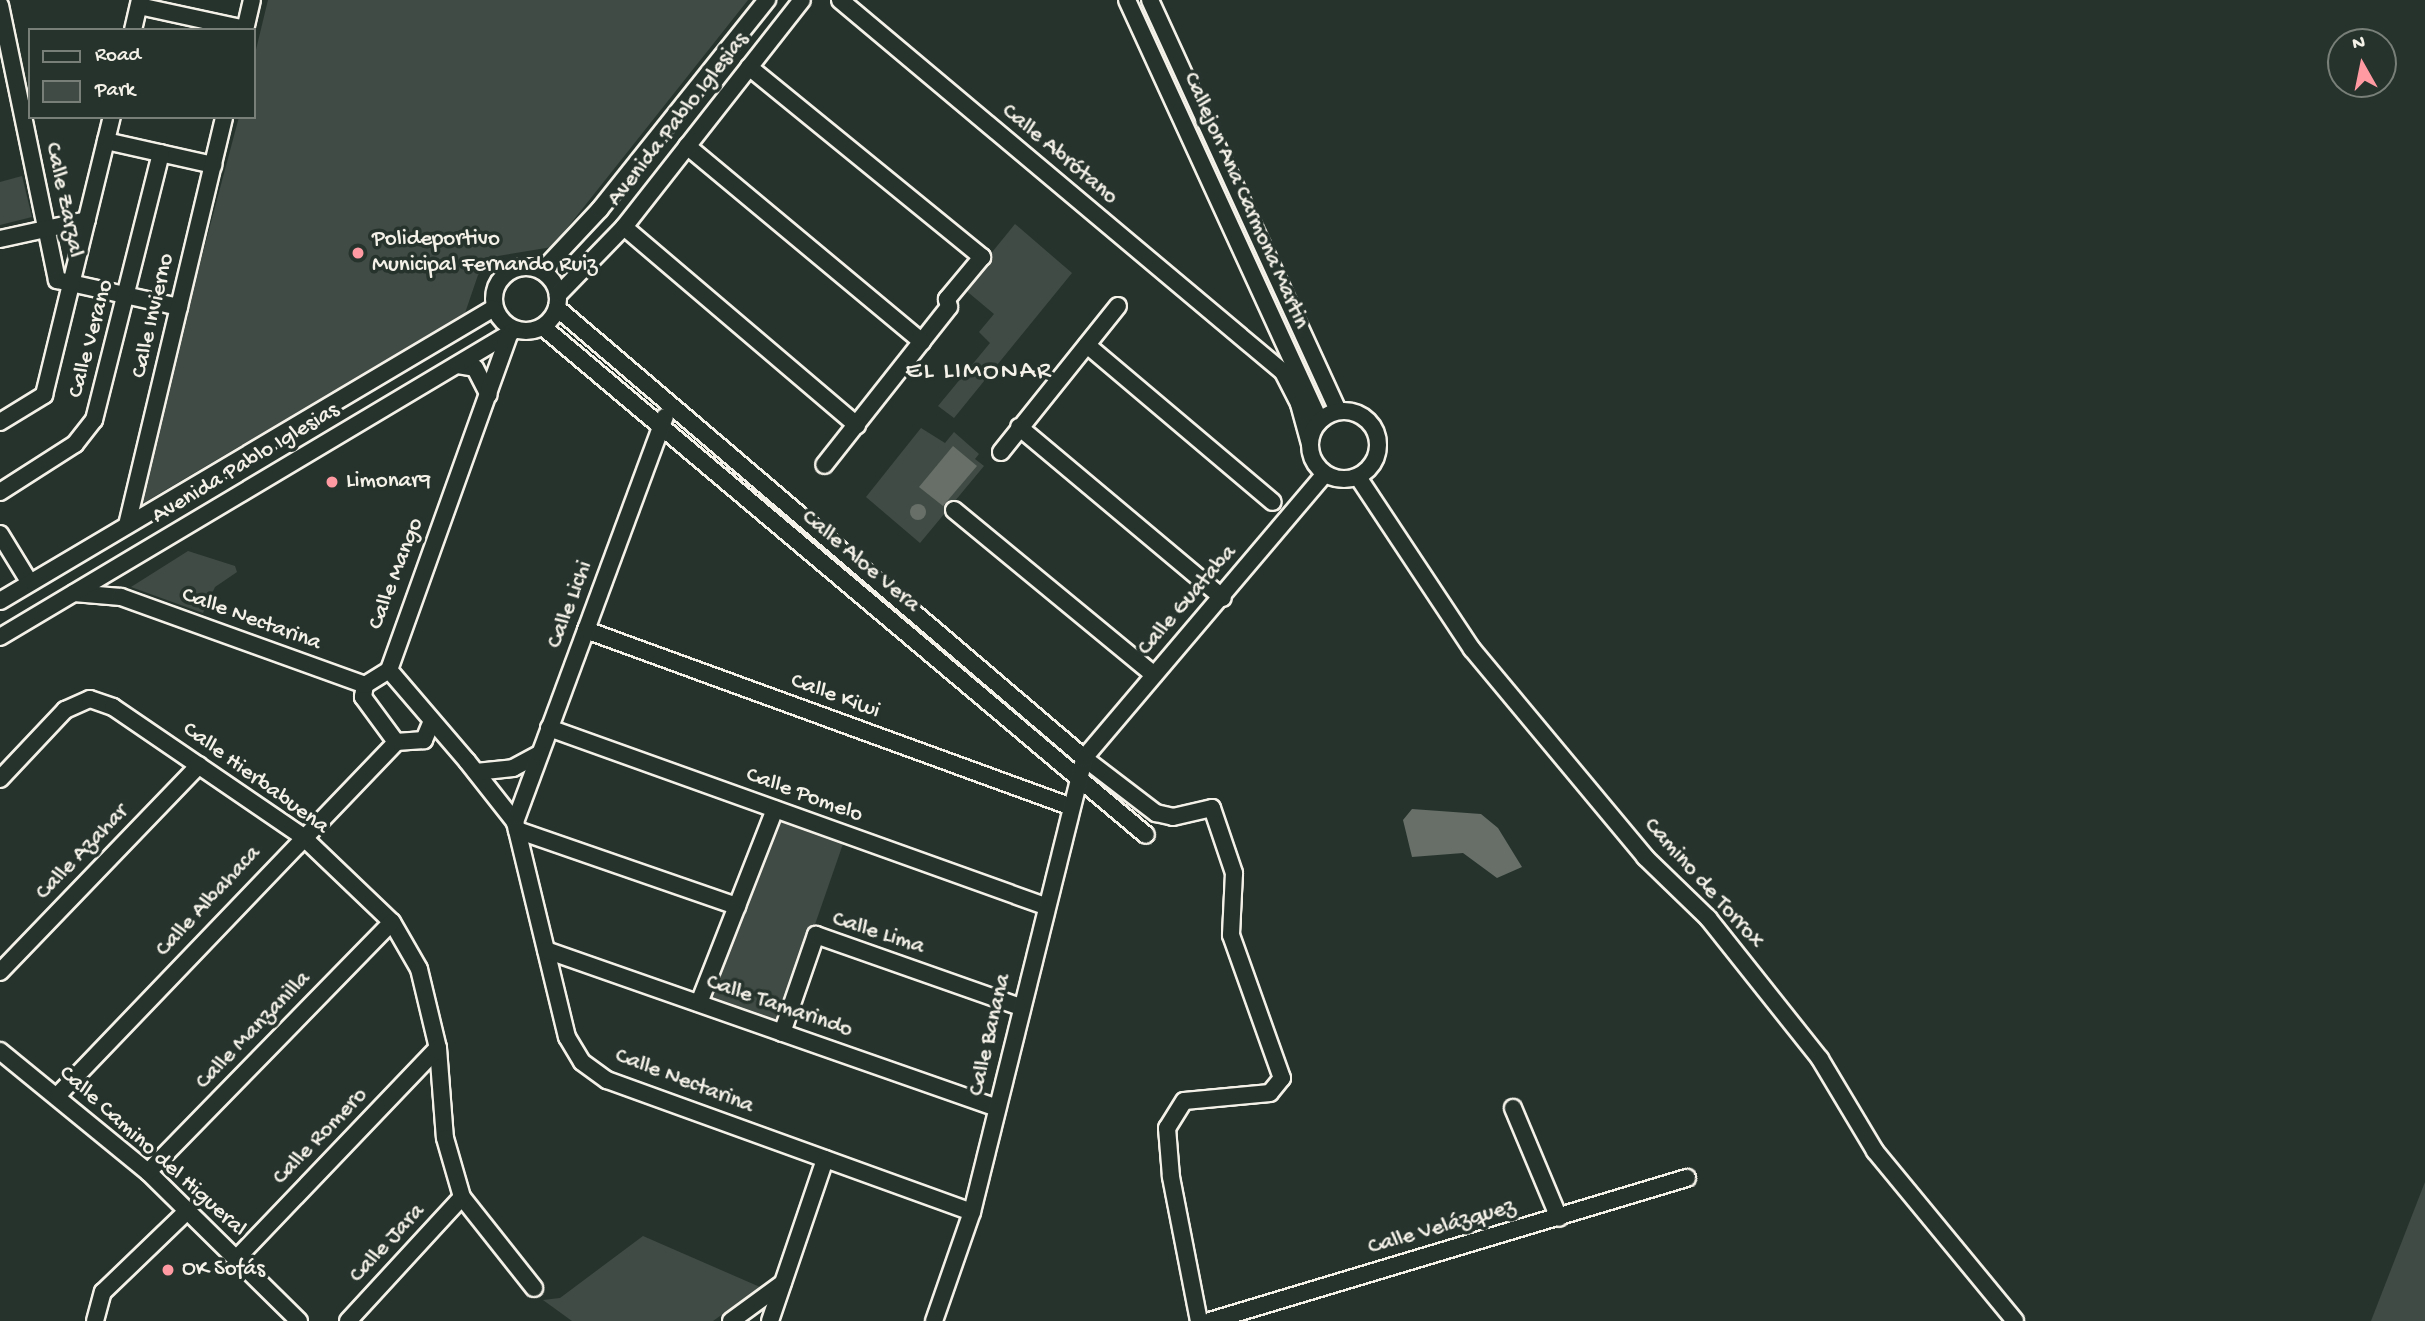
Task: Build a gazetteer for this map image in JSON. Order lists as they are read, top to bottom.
{
  "streets": {
    "street": [
      "Avenida Pablo Iglesias",
      "Calle Abrótano",
      "Calle Zarzal",
      "Callejon Ana Carmona Martin",
      "Calle Invierno",
      "Calle Verano",
      "Calle Aloe Vera",
      "Calle Mango",
      "Calle Guataba",
      "Calle Lichi",
      "Calle Nectarina",
      "Calle Kiwi",
      "Calle Hierbabuena",
      "Calle Pomelo",
      "Calle Azahar",
      "Camino de Torrox",
      "Calle Albahaca",
      "Calle Lima",
      "Calle Tamarindo",
      "Calle Manzanilla",
      "Calle Banana",
      "Calle Romero",
      "Calle Camino del Higueral",
      "Calle Velázquez",
      "Calle Jara"
    ]
  },
  "crossings": [
    ["Avenida Pablo Iglesias", "Calle Invierno"],
    ["Avenida Pablo Iglesias", "Calle Aloe Vera"],
    ["Avenida Pablo Iglesias", "Calle Mango"],
    ["Avenida Pablo Iglesias", "Calle Nectarina"],
    ["Calle Abrótano", "Callejon Ana Carmona Martin"],
    ["Calle Abrótano", "Calle Guataba"],
    ["Calle Abrótano", "Camino de Torrox"],
    ["Calle Zarzal", "Calle Invierno"],
    ["Calle Zarzal", "Calle Verano"],
    ["Callejon Ana Carmona Martin", "Calle Guataba"],
    ["Callejon Ana Carmona Martin", "Camino de Torrox"],
    ["Calle Aloe Vera", "Calle Mango"],
    ["Calle Aloe Vera", "Calle Guataba"],
    ["Calle Aloe Vera", "Calle Lichi"],
    ["Calle Aloe Vera", "Calle Banana"],
    ["Calle Mango", "Calle Nectarina"],
    ["Calle Guataba", "Camino de Torrox"],
    ["Calle Guataba", "Calle Banana"],
    ["Calle Lichi", "Calle Nectarina"],
    ["Calle Lichi", "Calle Kiwi"],
    ["Calle Lichi", "Calle Pomelo"],
    ["Calle Nectarina", "Calle Tamarindo"],
    ["Calle Nectarina", "Calle Banana"],
    ["Calle Kiwi", "Calle Banana"],
    ["Calle Hierbabuena", "Calle Azahar"],
    ["Calle Hierbabuena", "Calle Albahaca"],
    ["Calle Hierbabuena", "Calle Manzanilla"],
    ["Calle Hierbabuena", "Calle Romero"],
    ["Calle Hierbabuena", "Calle Jara"],
    ["Calle Pomelo", "Calle Banana"],
    ["Calle Albahaca", "Calle Camino del Higueral"],
    ["Calle Lima", "Calle Tamarindo"],
    ["Calle Lima", "Calle Banana"],
    ["Calle Tamarindo", "Calle Banana"],
    ["Calle Manzanilla", "Calle Camino del Higueral"],
    ["Calle Romero", "Calle Camino del Higueral"]
  ],
  "districts": ["EL LIMONAR"],
  "places": ["Polideportivo Municipal Fernando Ruiz", "Limonar9", "OK Sofás"],
  "legend": ["Road", "Park"],
  "north": "top"
}
